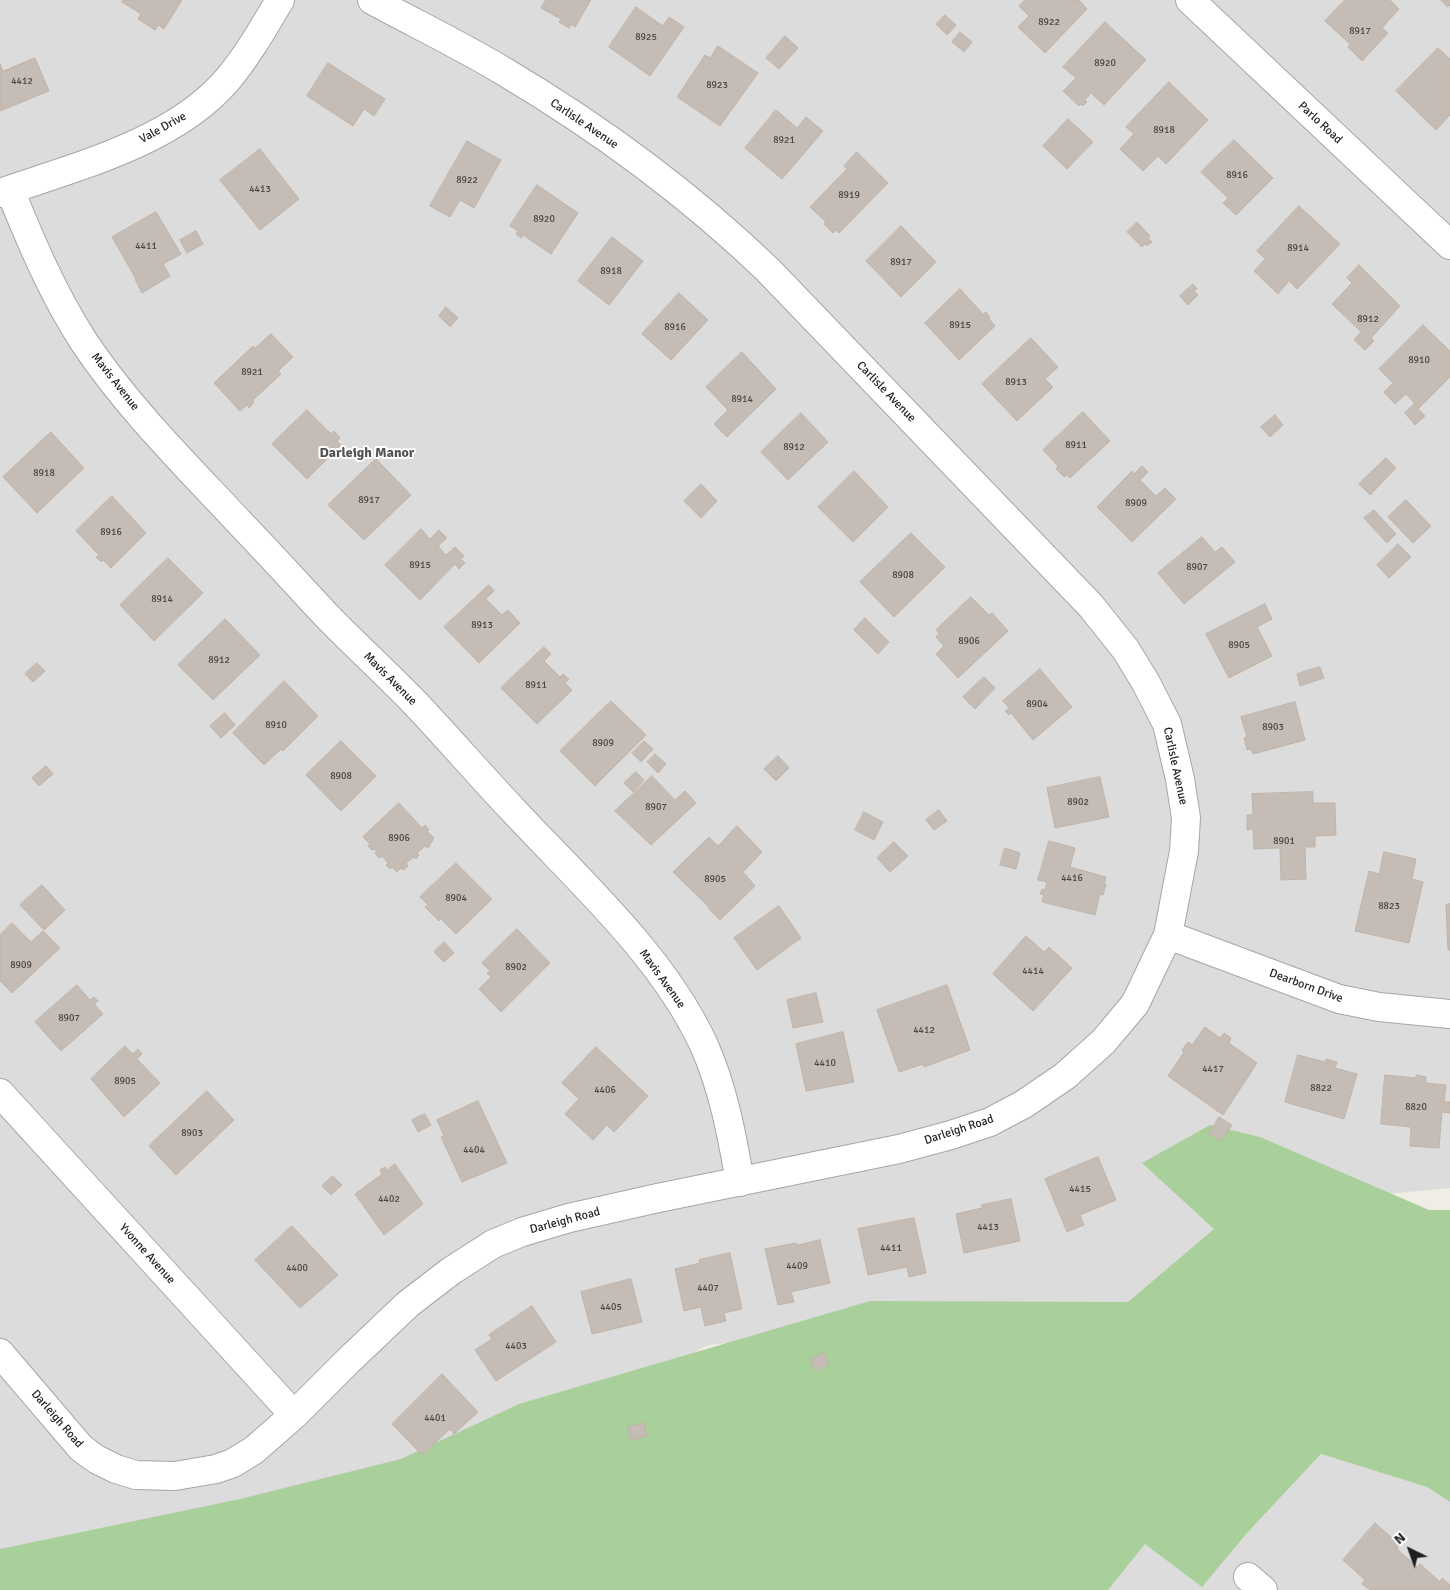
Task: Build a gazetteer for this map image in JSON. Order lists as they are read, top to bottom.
{
  "streets": {
    "street": [
      "Parlo Road",
      "Carlisle Avenue",
      "Vale Drive",
      "Mavis Avenue",
      "Dearborn Drive",
      "Darleigh Road",
      "Yvonne Avenue"
    ]
  },
  "crossings": [
    ["Carlisle Avenue", "Dearborn Drive"],
    ["Carlisle Avenue", "Darleigh Road"],
    ["Vale Drive", "Mavis Avenue"],
    ["Mavis Avenue", "Darleigh Road"],
    ["Dearborn Drive", "Darleigh Road"],
    ["Darleigh Road", "Yvonne Avenue"]
  ],
  "districts": ["Darleigh Manor"],
  "house_numbers": [
    "8922",
    "8917",
    "8925",
    "8920",
    "4412",
    "8923",
    "8918",
    "8921",
    "8916",
    "8922",
    "4413",
    "8919",
    "8920",
    "4411",
    "8914",
    "8917",
    "8918",
    "8912",
    "8915",
    "8916",
    "8910",
    "8921",
    "8913",
    "8914",
    "8911",
    "8912",
    "8918",
    "8917",
    "8909",
    "8916",
    "8915",
    "8907",
    "8908",
    "8914",
    "8913",
    "8906",
    "8905",
    "8912",
    "8911",
    "8904",
    "8910",
    "8903",
    "8909",
    "8908",
    "8902",
    "8907",
    "8906",
    "8901",
    "4416",
    "8905",
    "8904",
    "8823",
    "8909",
    "8902",
    "4414",
    "8907",
    "4412",
    "4410",
    "4417",
    "8905",
    "8822",
    "4406",
    "8820",
    "8903",
    "4404",
    "4415",
    "4402",
    "4413",
    "4411",
    "4409",
    "4400",
    "4407",
    "4405",
    "4403",
    "4401"
  ],
  "north": "top left"
}
